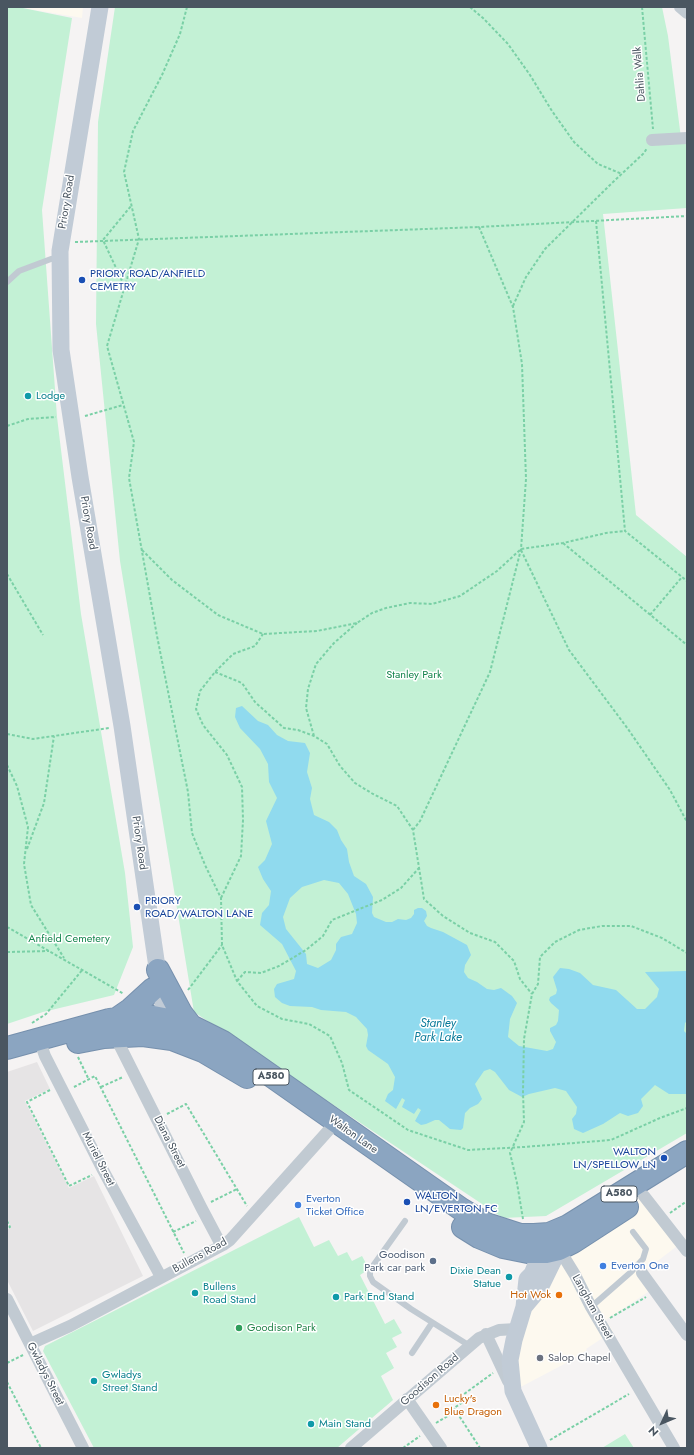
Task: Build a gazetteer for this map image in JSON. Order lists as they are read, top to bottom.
{
  "streets": {
    "highway": ["A580", "Walton Lane"],
    "street": [
      "Priory Road",
      "Diana Street",
      "Muriel Street",
      "Bullens Road",
      "Langham Street",
      "Gwladys Street",
      "Goodison Road"
    ],
    "path": ["Dahlia Walk"]
  },
  "crossings": [
    ["Priory Road", "Walton Lane"],
    ["Walton Lane", "Diana Street"],
    ["Walton Lane", "Muriel Street"],
    ["Walton Lane", "Bullens Road"],
    ["Walton Lane", "Langham Street"],
    ["Diana Street", "Bullens Road"],
    ["Muriel Street", "Bullens Road"],
    ["Bullens Road", "Gwladys Street"]
  ],
  "water": ["Stanley Park Lake"],
  "parks": ["Stanley Park", "Anfield Cemetery"],
  "places": [
    "PRIORY ROAD/ANFIELD CEMETRY",
    "Lodge",
    "PRIORY ROAD/WALTON LANE",
    "WALTON LN/SPELLOW LN",
    "WALTON LN/EVERTON FC",
    "Everton Ticket Office",
    "Goodison Park car park",
    "Everton One",
    "Dixie Dean Statue",
    "Bullens Road Stand",
    "Hot Wok",
    "Park End Stand",
    "Goodison Park",
    "Salop Chapel",
    "Gwladys Street Stand",
    "Lucky's Blue Dragon",
    "Main Stand"
  ],
  "north": "bottom left"
}
